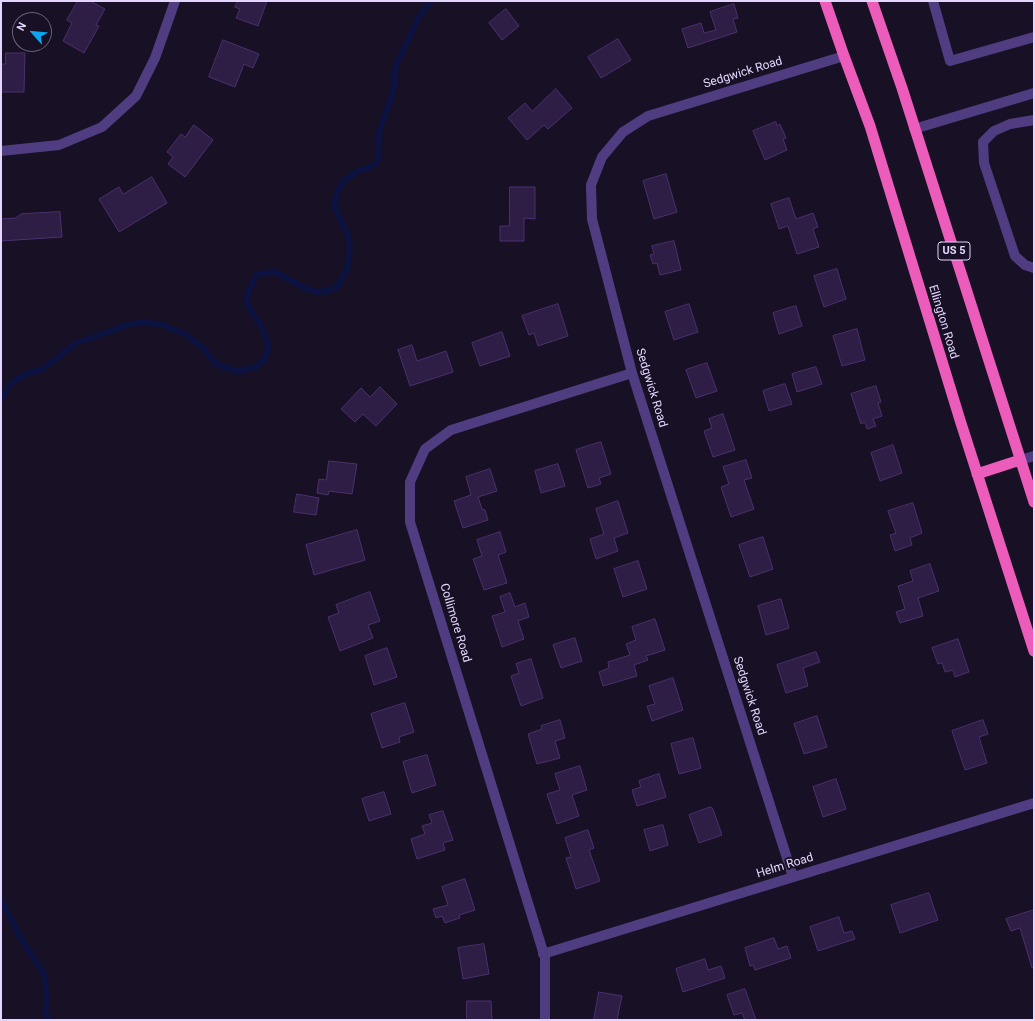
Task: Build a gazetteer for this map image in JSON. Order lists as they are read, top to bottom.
{
  "streets": {
    "highway": ["US 5", "Ellington Road"],
    "street": ["Sedgwick Road", "Collimore Road", "Helm Road"]
  },
  "crossings": [
    ["Sedgwick Road", "Ellington Road"],
    ["Sedgwick Road", "Collimore Road"],
    ["Sedgwick Road", "Helm Road"],
    ["Collimore Road", "Helm Road"]
  ],
  "north": "top left"
}
